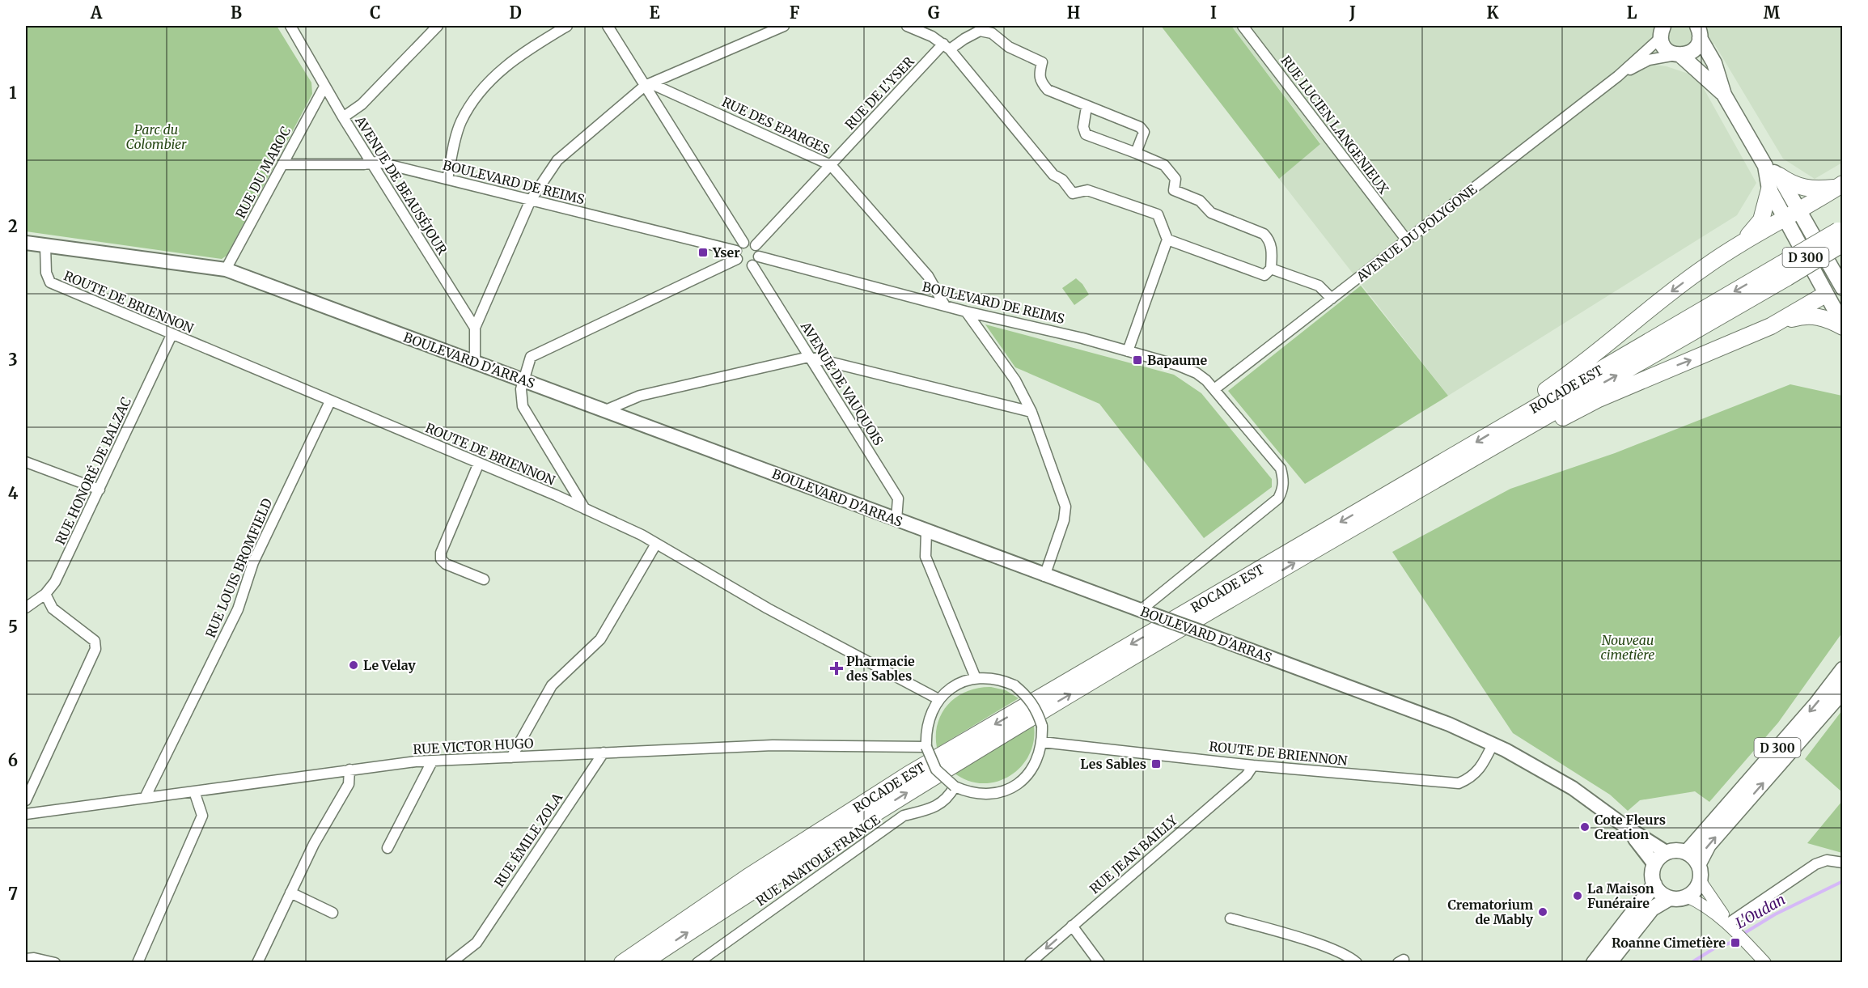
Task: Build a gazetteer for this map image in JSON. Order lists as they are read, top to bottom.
{
  "streets": {
    "highway": ["ROCADE EST"],
    "main road": ["D 300", "BOULEVARD D'ARRAS"],
    "street": [
      "RUE DE L'YSER",
      "RUE LUCIEN LANGENIEUX",
      "RUE DES EPARGES",
      "RUE DU MAROC",
      "BOULEVARD DE REIMS",
      "AVENUE DE BEAUSÉJOUR",
      "AVENUE DU POLYGONE",
      "ROUTE DE BRIENNON",
      "AVENUE DE VAUQUOIS",
      "RUE HONORÉ DE BALZAC",
      "RUE LOUIS BROMFIELD",
      "RUE VICTOR HUGO",
      "RUE ÉMILE ZOLA",
      "RUE JEAN BAILLY",
      "RUE ANATOLE FRANCE"
    ]
  },
  "crossings": [
    ["RUE DE L'YSER", "RUE DES EPARGES"],
    ["RUE DE L'YSER", "BOULEVARD DE REIMS"],
    ["RUE DE L'YSER", "AVENUE DE VAUQUOIS"],
    ["RUE LUCIEN LANGENIEUX", "AVENUE DU POLYGONE"],
    ["RUE DES EPARGES", "BOULEVARD DE REIMS"],
    ["RUE DU MAROC", "BOULEVARD DE REIMS"],
    ["RUE DU MAROC", "AVENUE DE BEAUSÉJOUR"],
    ["RUE DU MAROC", "BOULEVARD D'ARRAS"],
    ["BOULEVARD DE REIMS", "AVENUE DE BEAUSÉJOUR"],
    ["BOULEVARD DE REIMS", "AVENUE DU POLYGONE"],
    ["BOULEVARD DE REIMS", "BOULEVARD D'ARRAS"],
    ["BOULEVARD DE REIMS", "AVENUE DE VAUQUOIS"],
    ["D 300", "BOULEVARD D'ARRAS"],
    ["ROUTE DE BRIENNON", "BOULEVARD D'ARRAS"],
    ["ROUTE DE BRIENNON", "RUE HONORÉ DE BALZAC"],
    ["ROUTE DE BRIENNON", "RUE LOUIS BROMFIELD"],
    ["ROUTE DE BRIENNON", "RUE VICTOR HUGO"],
    ["ROUTE DE BRIENNON", "RUE JEAN BAILLY"],
    ["ROUTE DE BRIENNON", "RUE ANATOLE FRANCE"],
    ["BOULEVARD D'ARRAS", "AVENUE DE VAUQUOIS"],
    ["RUE LOUIS BROMFIELD", "RUE VICTOR HUGO"],
    ["RUE VICTOR HUGO", "RUE ÉMILE ZOLA"],
    ["RUE VICTOR HUGO", "RUE ANATOLE FRANCE"]
  ],
  "water": ["L'Oudan"],
  "parks": ["Parc du Colombier", "Nouveau cimetière"],
  "places": {
    "transit": [
      "Yser",
      "Bapaume",
      "Les Sables",
      "Roanne Cimetière"
    ],
    "other": [
      "Le Velay",
      "Cote Fleurs Creation",
      "La Maison Funéraire",
      "Crematorium de Mably"
    ],
    "health": ["Pharmacie des Sables"]
  },
  "grid": {
    "columns": [
      "A",
      "B",
      "C",
      "D",
      "E",
      "F",
      "G",
      "H",
      "I",
      "J",
      "K",
      "L",
      "M"
    ],
    "rows": [
      "1",
      "2",
      "3",
      "4",
      "5",
      "6",
      "7"
    ]
  }
}
